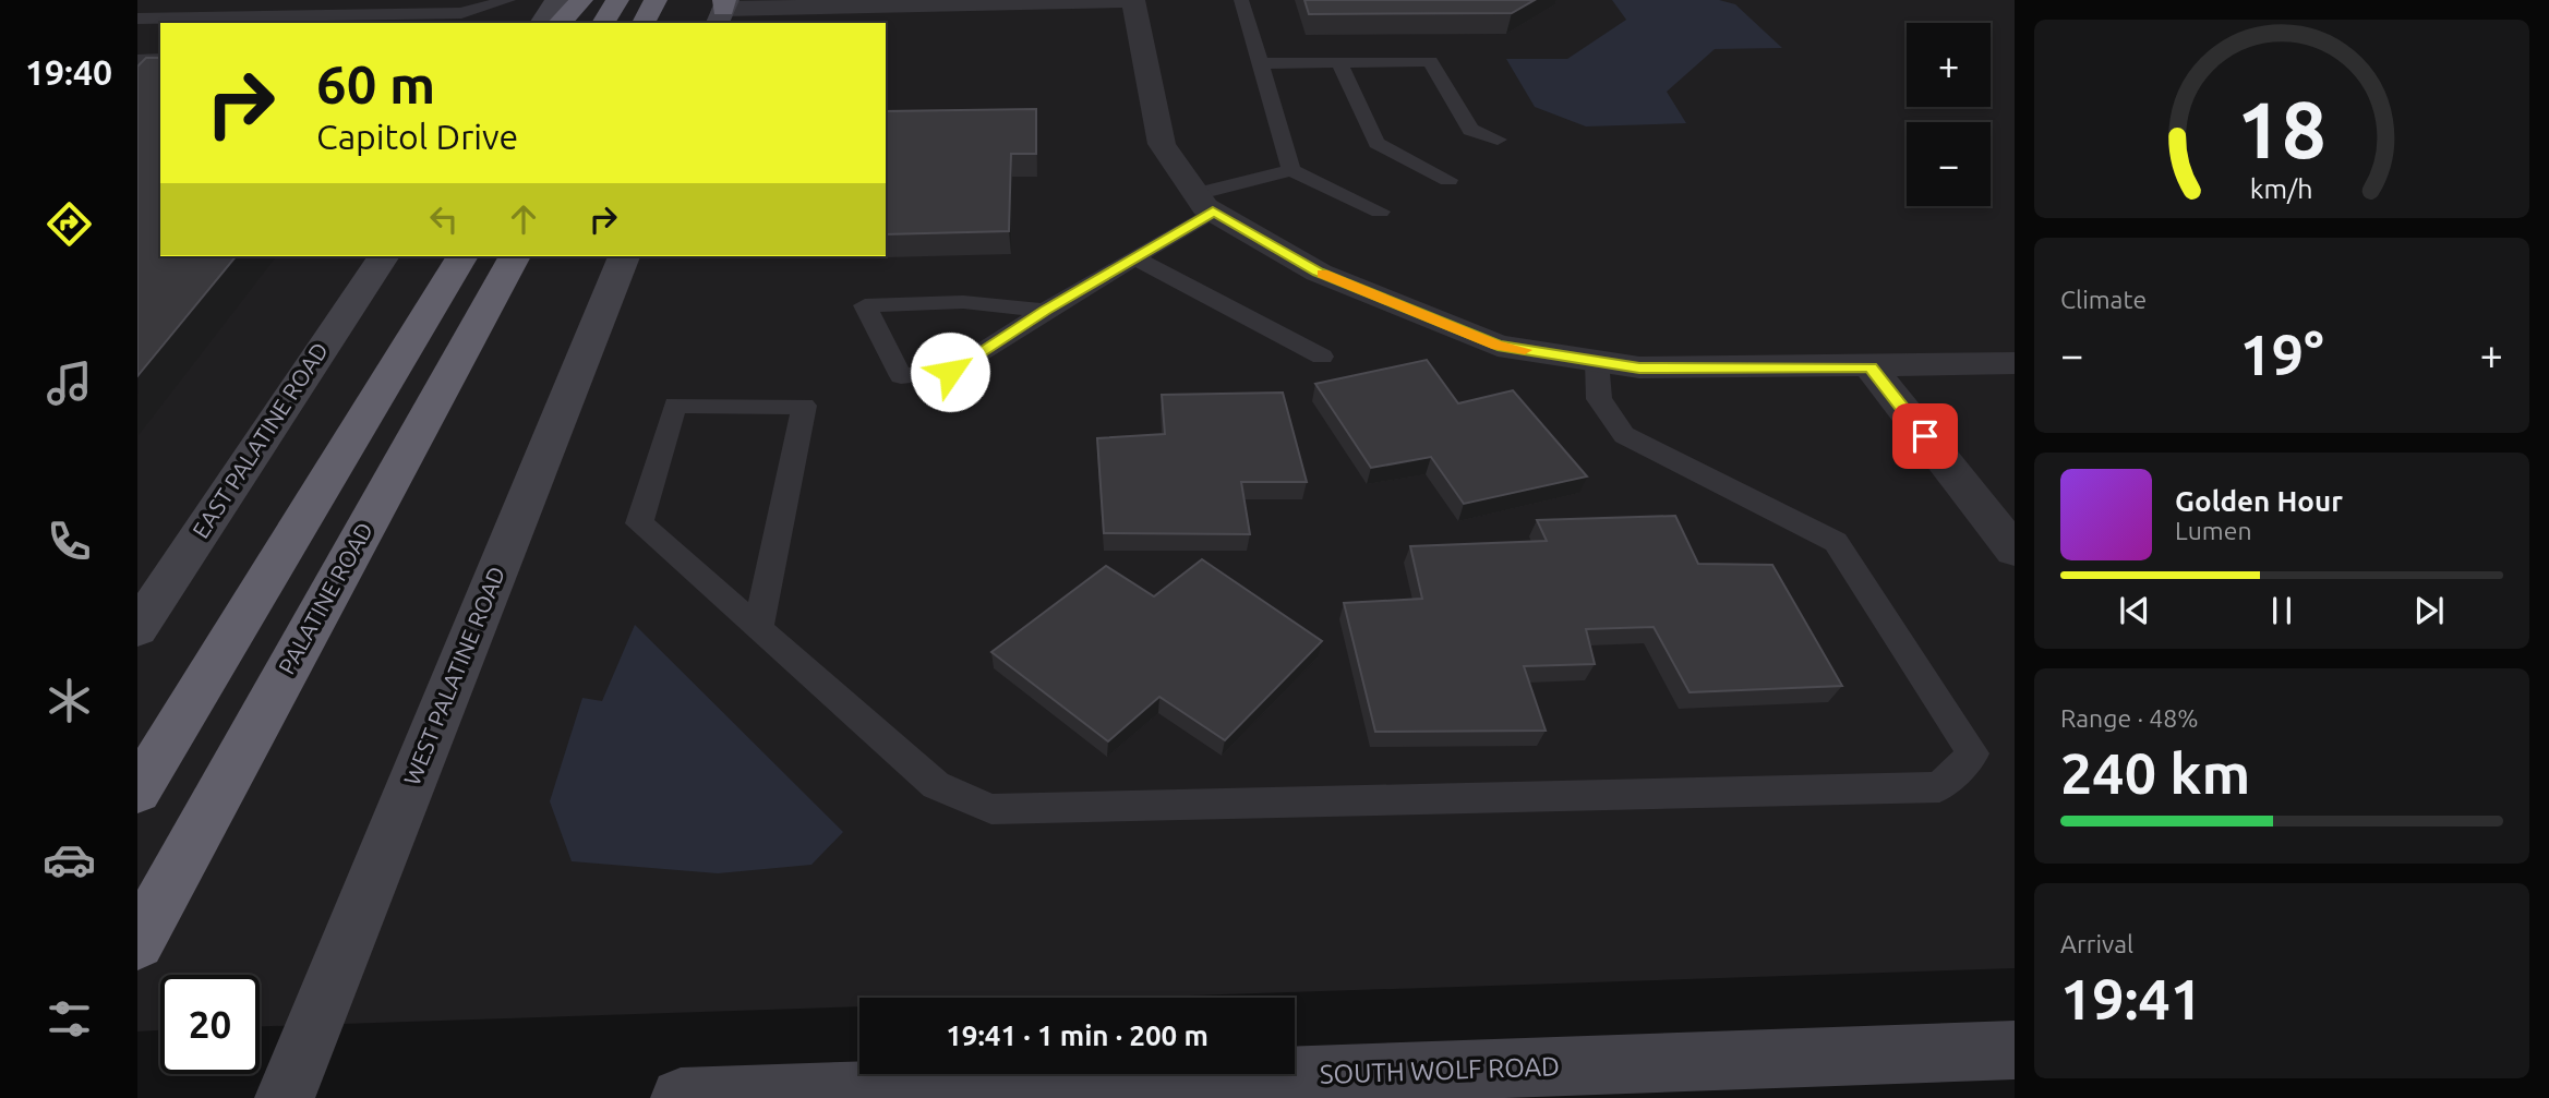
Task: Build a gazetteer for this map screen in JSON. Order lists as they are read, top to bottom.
{
  "streets": {
    "highway": ["PALATINE ROAD"],
    "street": ["EAST PALATINE ROAD", "WEST PALATINE ROAD", "SOUTH WOLF ROAD"]
  },
  "page": {
    "tabs": "19:40",
    "map_buttons": ["+", "−"],
    "turn": ["60 m", "Capitol Drive"],
    "tile": [
      "Climate",
      ["Range · 48%", "240 km"],
      ["Arrival", "19:41"]
    ],
    "heat": ["−", "19°", "+"],
    "song": ["Golden Hour", "Lumen"],
    "limit": "20",
    "trip": "19:41 · 1 min · 200 m",
    "gauge": ["18", "km/h"]
  }
}
